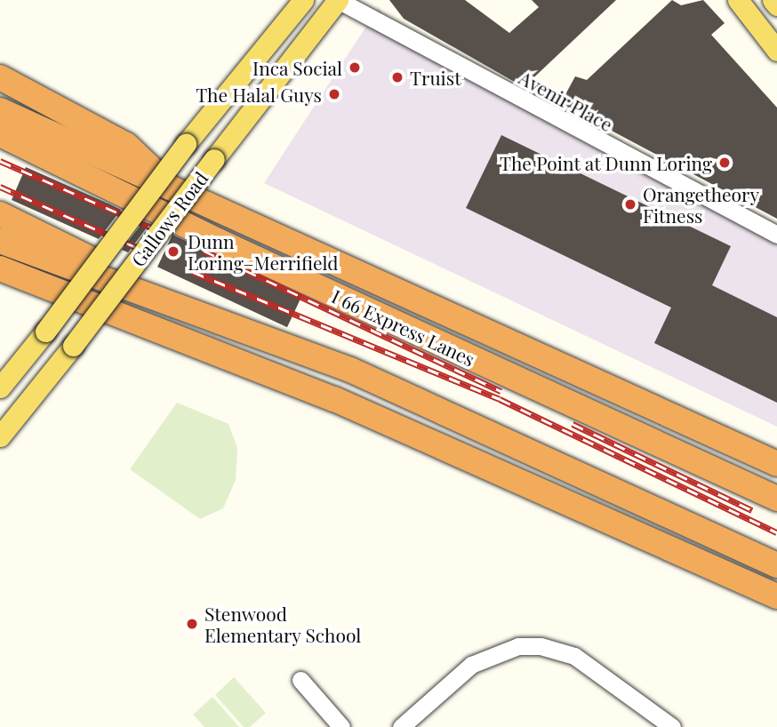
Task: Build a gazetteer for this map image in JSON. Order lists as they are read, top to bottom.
{
  "streets": {
    "highway": ["I 66 Express Lanes"],
    "main road": ["Gallows Road"],
    "street": ["Avenir Place"]
  },
  "crossings": [
    ["Avenir Place", "Gallows Road"]
  ],
  "places": [
    "Inca Social",
    "Truist",
    "The Halal Guys",
    "The Point at Dunn Loring",
    "Orangetheory Fitness",
    "Dunn Loring–Merrifield",
    "Stenwood Elementary School"
  ]
}
